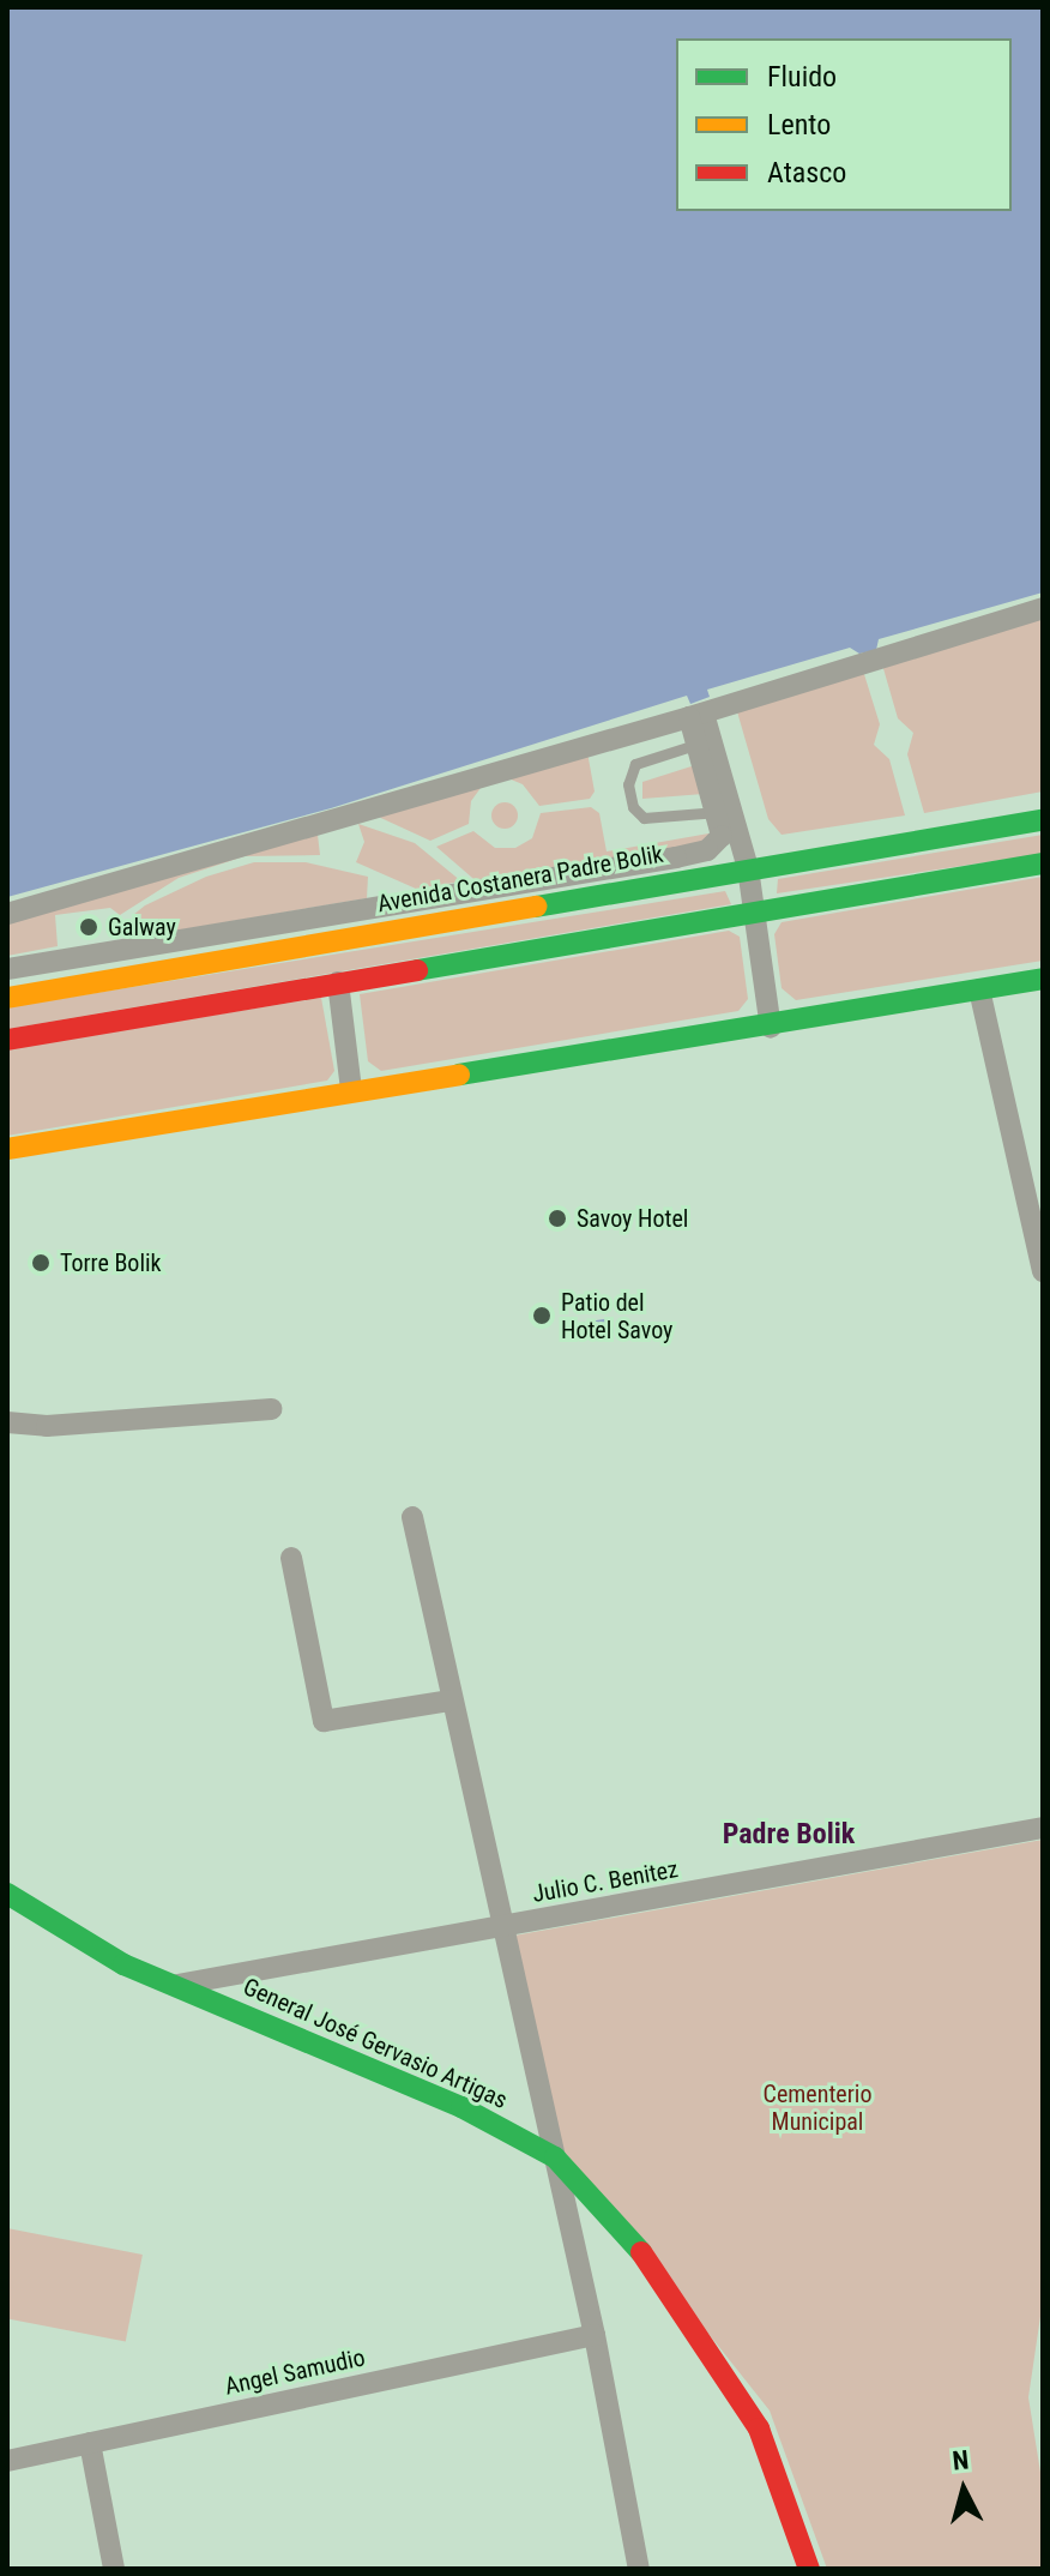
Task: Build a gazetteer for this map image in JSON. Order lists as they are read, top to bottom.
{
  "streets": {
    "street": [
      "Avenida Costanera Padre Bolik",
      "Julio C. Benitez",
      "General José Gervasio Artigas",
      "Angel Samudio"
    ]
  },
  "crossings": [
    ["Julio C. Benitez", "General José Gervasio Artigas"]
  ],
  "districts": ["Padre Bolik"],
  "parks": ["Cementerio Municipal"],
  "places": [
    "Galway",
    "Savoy Hotel",
    "Torre Bolik",
    "Patio del Hotel Savoy"
  ],
  "legend": ["Fluido", "Lento", "Atasco"],
  "north": "top"
}
